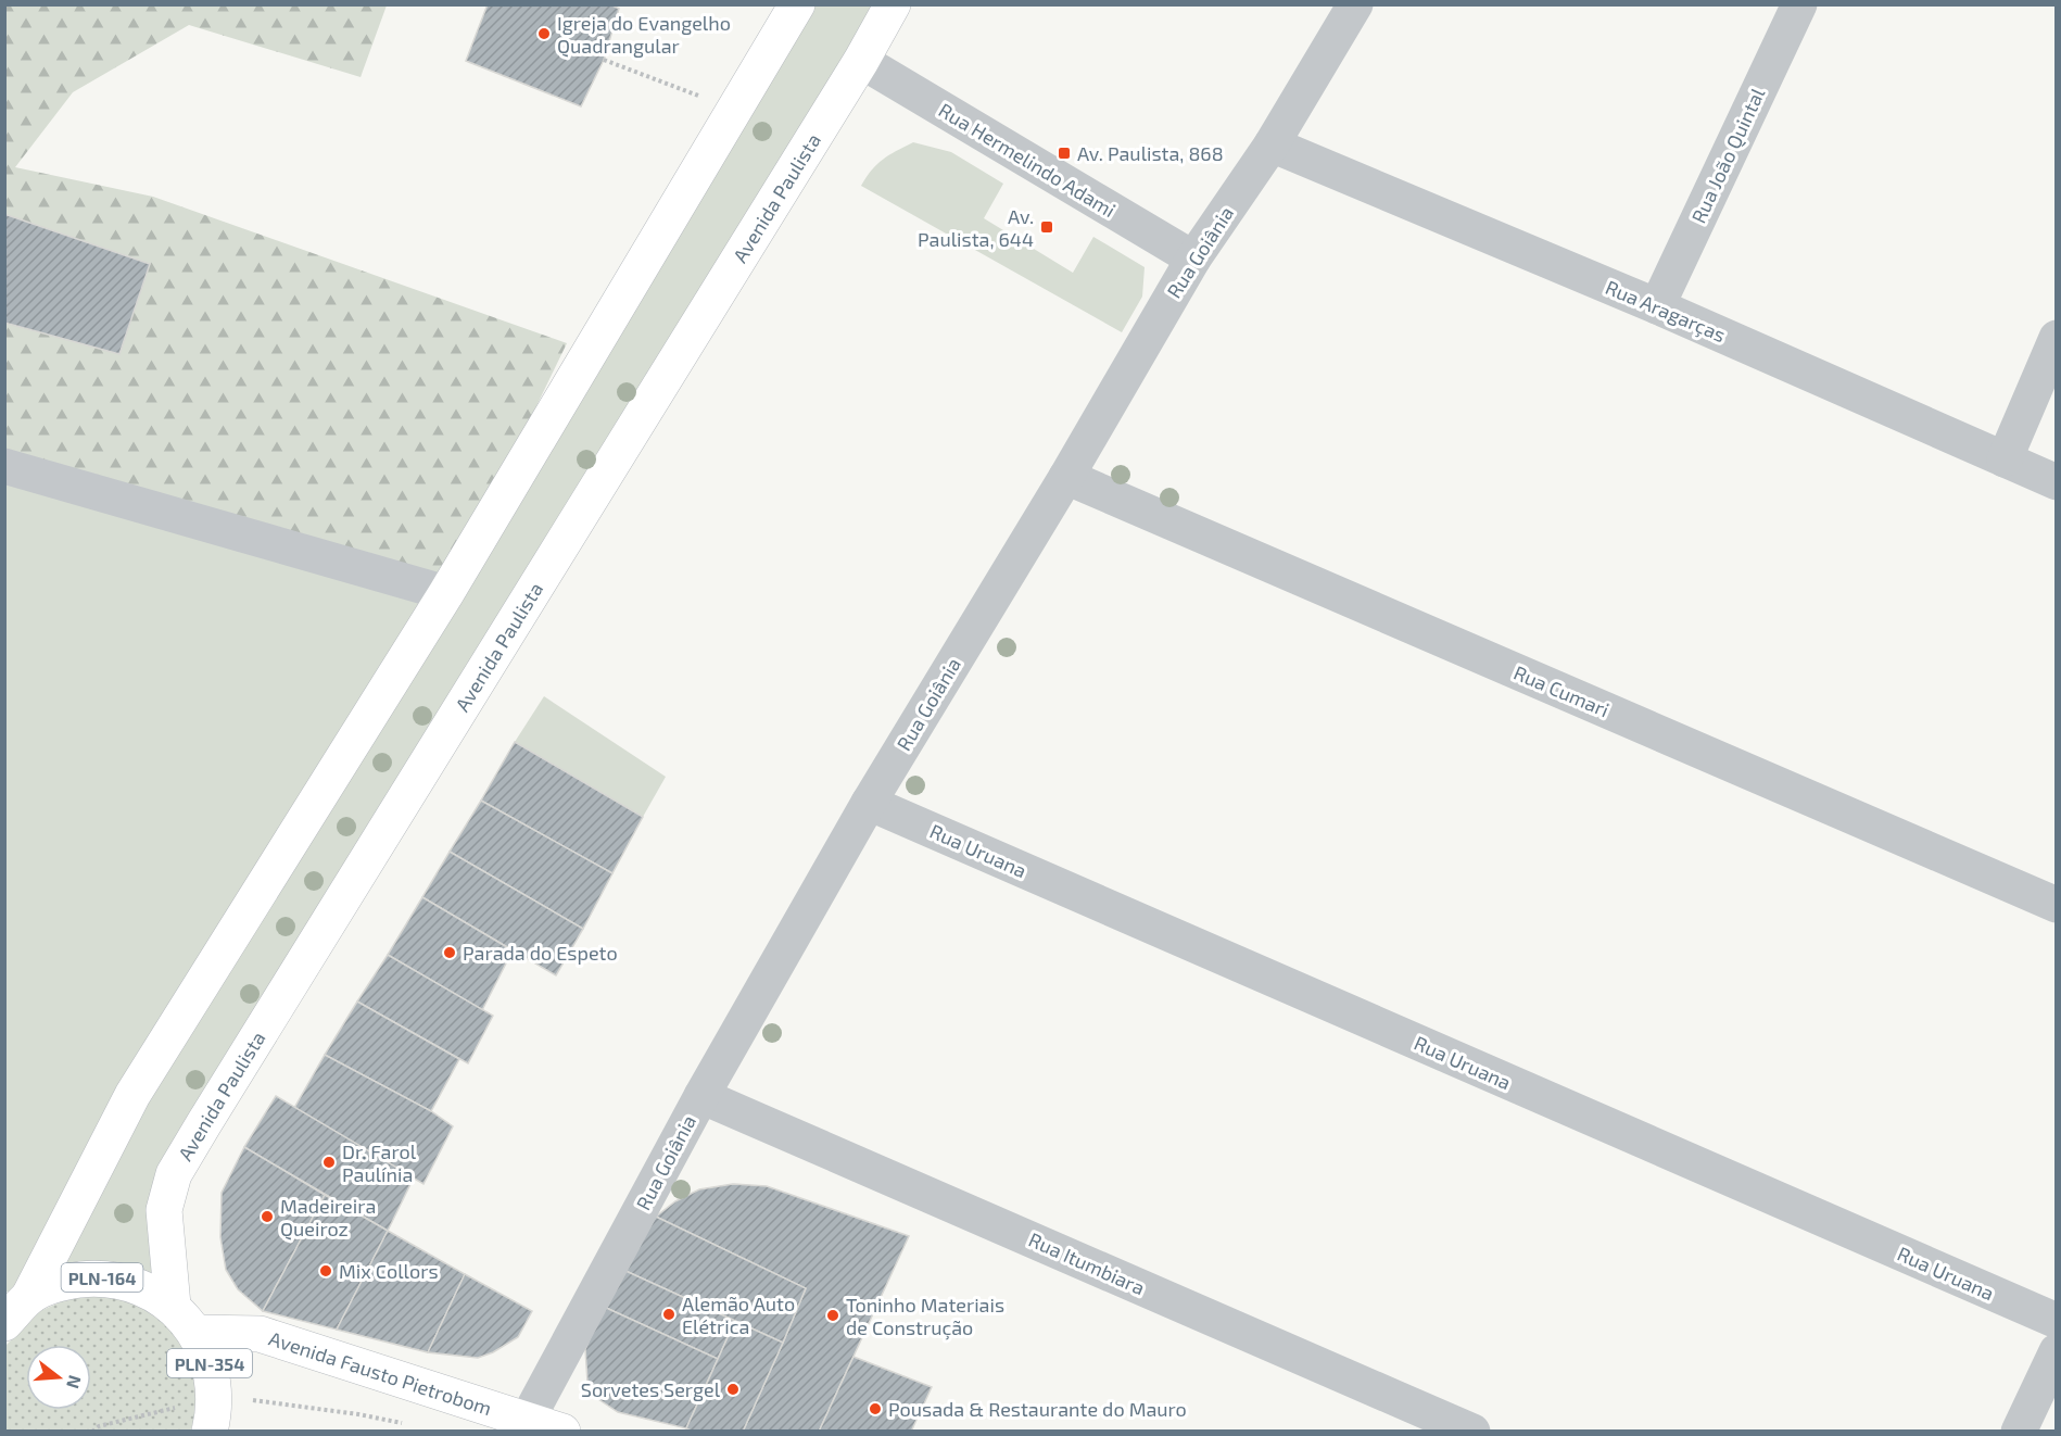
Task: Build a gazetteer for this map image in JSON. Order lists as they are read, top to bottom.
{
  "streets": {
    "main road": [
      "Avenida Paulista",
      "PLN-164",
      "PLN-354",
      "Avenida Fausto Pietrobom"
    ],
    "street": [
      "Rua João Quintal",
      "Rua Hermelindo Adami",
      "Rua Goiânia",
      "Rua Aragarças",
      "Rua Cumari",
      "Rua Uruana",
      "Rua Itumbiara"
    ]
  },
  "crossings": [
    ["Rua João Quintal", "Rua Aragarças"],
    ["Rua Hermelindo Adami", "Avenida Paulista"],
    ["Rua Hermelindo Adami", "Rua Goiânia"],
    ["Avenida Paulista", "PLN-164"],
    ["Avenida Paulista", "PLN-354"],
    ["Rua Goiânia", "Rua Aragarças"],
    ["Rua Goiânia", "Rua Cumari"],
    ["Rua Goiânia", "Rua Uruana"],
    ["Rua Goiânia", "Rua Itumbiara"],
    ["Rua Goiânia", "Avenida Fausto Pietrobom"],
    ["PLN-164", "PLN-354"],
    ["PLN-354", "Avenida Fausto Pietrobom"]
  ],
  "places": {
    "other": [
      "Igreja do Evangelho Quadrangular",
      "Parada do Espeto",
      "Dr. Farol Paulínia",
      "Madeireira Queiroz",
      "Mix Collors",
      "Alemão Auto Elétrica",
      "Toninho Materiais de Construção",
      "Sorvetes Sergel",
      "Pousada & Restaurante do Mauro"
    ],
    "transit": ["Av. Paulista, 868", "Av. Paulista, 644"]
  },
  "north": "right"
}
